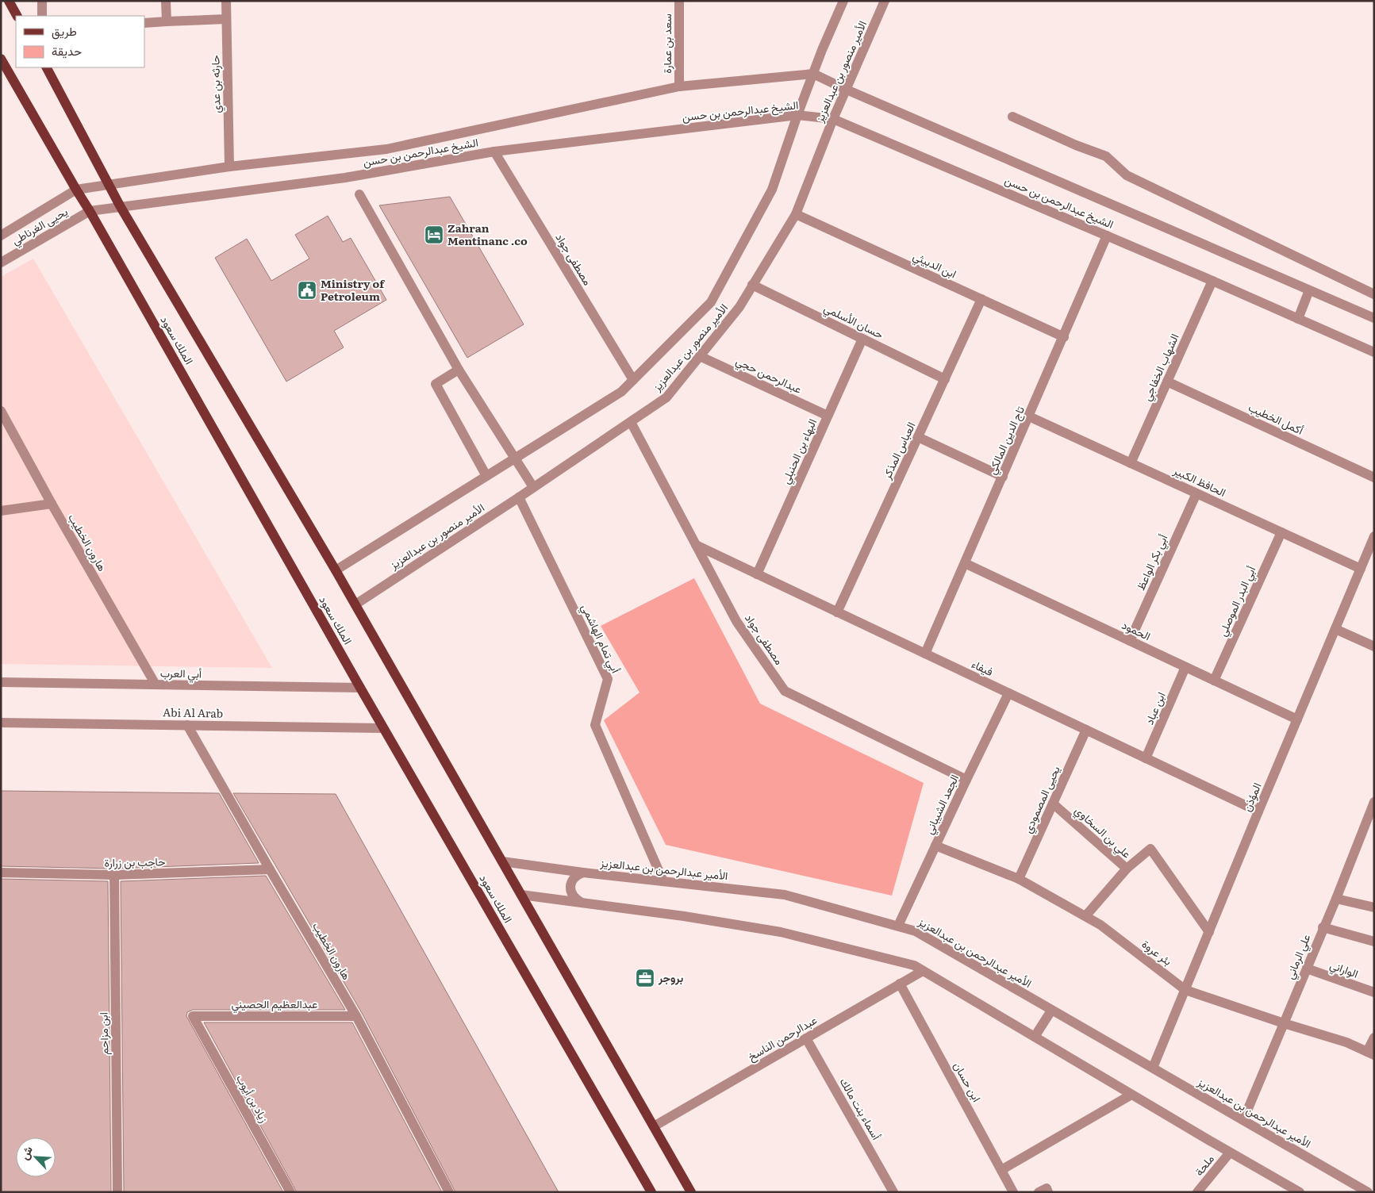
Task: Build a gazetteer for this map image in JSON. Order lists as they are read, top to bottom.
{
  "streets": {
    "main road": ["الملك سعود"],
    "street": [
      "سعد بن عمارة",
      "الأمير منصور بن عبدالعزيز",
      "حارثه بن عدي",
      "الشيخ عبدالرحمن بن حسن",
      "يحيى الغرناطي",
      "مصطفى جواد",
      "ابن الدبيثي",
      "حسان الأسلمي",
      "الشهاب الخفاجي",
      "عبدالرحمن حجي",
      "أكمل الخطيب",
      "تاج الدين المالكي",
      "العباس المذكر",
      "البهاء بن الحنبلي",
      "الحافظ الكبير",
      "هارون الخطيب",
      "أبي بكر الواعظ",
      "أبي البدر الموصلي",
      "الحمود",
      "أبي تمام الهاشمي",
      "فيفاء",
      "أبي العرب",
      "ابن عباد",
      "Abi Al Arab",
      "المؤذن",
      "يحيى المصمودي",
      "الجعد الشيباني",
      "علي بن السخاوي",
      "حاجب بن زرارة",
      "الأمير عبدالرحمن بن عبدالعزيز",
      "بئر عروة",
      "علي الرماني",
      "الواراني",
      "عبدالعظيم الحصيني",
      "ابن مزاحم",
      "عبدالرحمن الناسخ",
      "ابن حسان",
      "زياد بن أيوب",
      "أسماء بنت مالك",
      "ملحة"
    ]
  },
  "crossings": [
    ["سعد بن عمارة", "الشيخ عبدالرحمن بن حسن"],
    ["الأمير منصور بن عبدالعزيز", "الشيخ عبدالرحمن بن حسن"],
    ["الأمير منصور بن عبدالعزيز", "مصطفى جواد"],
    ["الأمير منصور بن عبدالعزيز", "ابن الدبيثي"],
    ["الأمير منصور بن عبدالعزيز", "حسان الأسلمي"],
    ["الأمير منصور بن عبدالعزيز", "الملك سعود"],
    ["الأمير منصور بن عبدالعزيز", "عبدالرحمن حجي"],
    ["الأمير منصور بن عبدالعزيز", "أبي تمام الهاشمي"],
    ["حارثه بن عدي", "الشيخ عبدالرحمن بن حسن"],
    ["الشيخ عبدالرحمن بن حسن", "يحيى الغرناطي"],
    ["الشيخ عبدالرحمن بن حسن", "مصطفى جواد"],
    ["الشيخ عبدالرحمن بن حسن", "الملك سعود"],
    ["الشيخ عبدالرحمن بن حسن", "الشهاب الخفاجي"],
    ["الشيخ عبدالرحمن بن حسن", "تاج الدين المالكي"],
    ["يحيى الغرناطي", "الملك سعود"],
    ["مصطفى جواد", "فيفاء"],
    ["مصطفى جواد", "الجعد الشيباني"],
    ["ابن الدبيثي", "تاج الدين المالكي"],
    ["ابن الدبيثي", "العباس المذكر"],
    ["حسان الأسلمي", "العباس المذكر"],
    ["حسان الأسلمي", "البهاء بن الحنبلي"],
    ["الملك سعود", "أبي العرب"],
    ["الملك سعود", "Abi Al Arab"],
    ["الملك سعود", "الأمير عبدالرحمن بن عبدالعزيز"],
    ["الملك سعود", "عبدالرحمن الناسخ"],
    ["الشهاب الخفاجي", "أكمل الخطيب"],
    ["الشهاب الخفاجي", "الحافظ الكبير"],
    ["عبدالرحمن حجي", "البهاء بن الحنبلي"],
    ["تاج الدين المالكي", "الحافظ الكبير"],
    ["تاج الدين المالكي", "الحمود"],
    ["تاج الدين المالكي", "فيفاء"],
    ["العباس المذكر", "فيفاء"],
    ["البهاء بن الحنبلي", "فيفاء"],
    ["الحافظ الكبير", "أبي بكر الواعظ"],
    ["الحافظ الكبير", "أبي البدر الموصلي"],
    ["الحافظ الكبير", "المؤذن"],
    ["هارون الخطيب", "أبي العرب"],
    ["هارون الخطيب", "Abi Al Arab"],
    ["هارون الخطيب", "حاجب بن زرارة"],
    ["هارون الخطيب", "عبدالعظيم الحصيني"],
    ["أبي بكر الواعظ", "الحمود"],
    ["أبي البدر الموصلي", "الحمود"],
    ["الحمود", "ابن عباد"],
    ["الحمود", "المؤذن"],
    ["أبي تمام الهاشمي", "الأمير عبدالرحمن بن عبدالعزيز"],
    ["فيفاء", "ابن عباد"],
    ["فيفاء", "المؤذن"],
    ["فيفاء", "يحيى المصمودي"],
    ["فيفاء", "الجعد الشيباني"],
    ["المؤذن", "علي بن السخاوي"],
    ["المؤذن", "الأمير عبدالرحمن بن عبدالعزيز"],
    ["المؤذن", "بئر عروة"],
    ["يحيى المصمودي", "علي بن السخاوي"],
    ["يحيى المصمودي", "بئر عروة"],
    ["الجعد الشيباني", "الأمير عبدالرحمن بن عبدالعزيز"],
    ["الجعد الشيباني", "بئر عروة"],
    ["حاجب بن زرارة", "ابن مزاحم"],
    ["الأمير عبدالرحمن بن عبدالعزيز", "علي الرماني"],
    ["بئر عروة", "علي الرماني"],
    ["علي الرماني", "الواراني"],
    ["عبدالعظيم الحصيني", "زياد بن أيوب"],
    ["عبدالرحمن الناسخ", "ابن حسان"],
    ["عبدالرحمن الناسخ", "أسماء بنت مالك"]
  ],
  "places": {
    "hotel": ["Zahran Mentinanc .co"],
    "public building": ["Ministry of Petroleum"],
    "office": ["بروجر"]
  },
  "legend": ["طريق", "حديقة"],
  "north": "top left"
}
